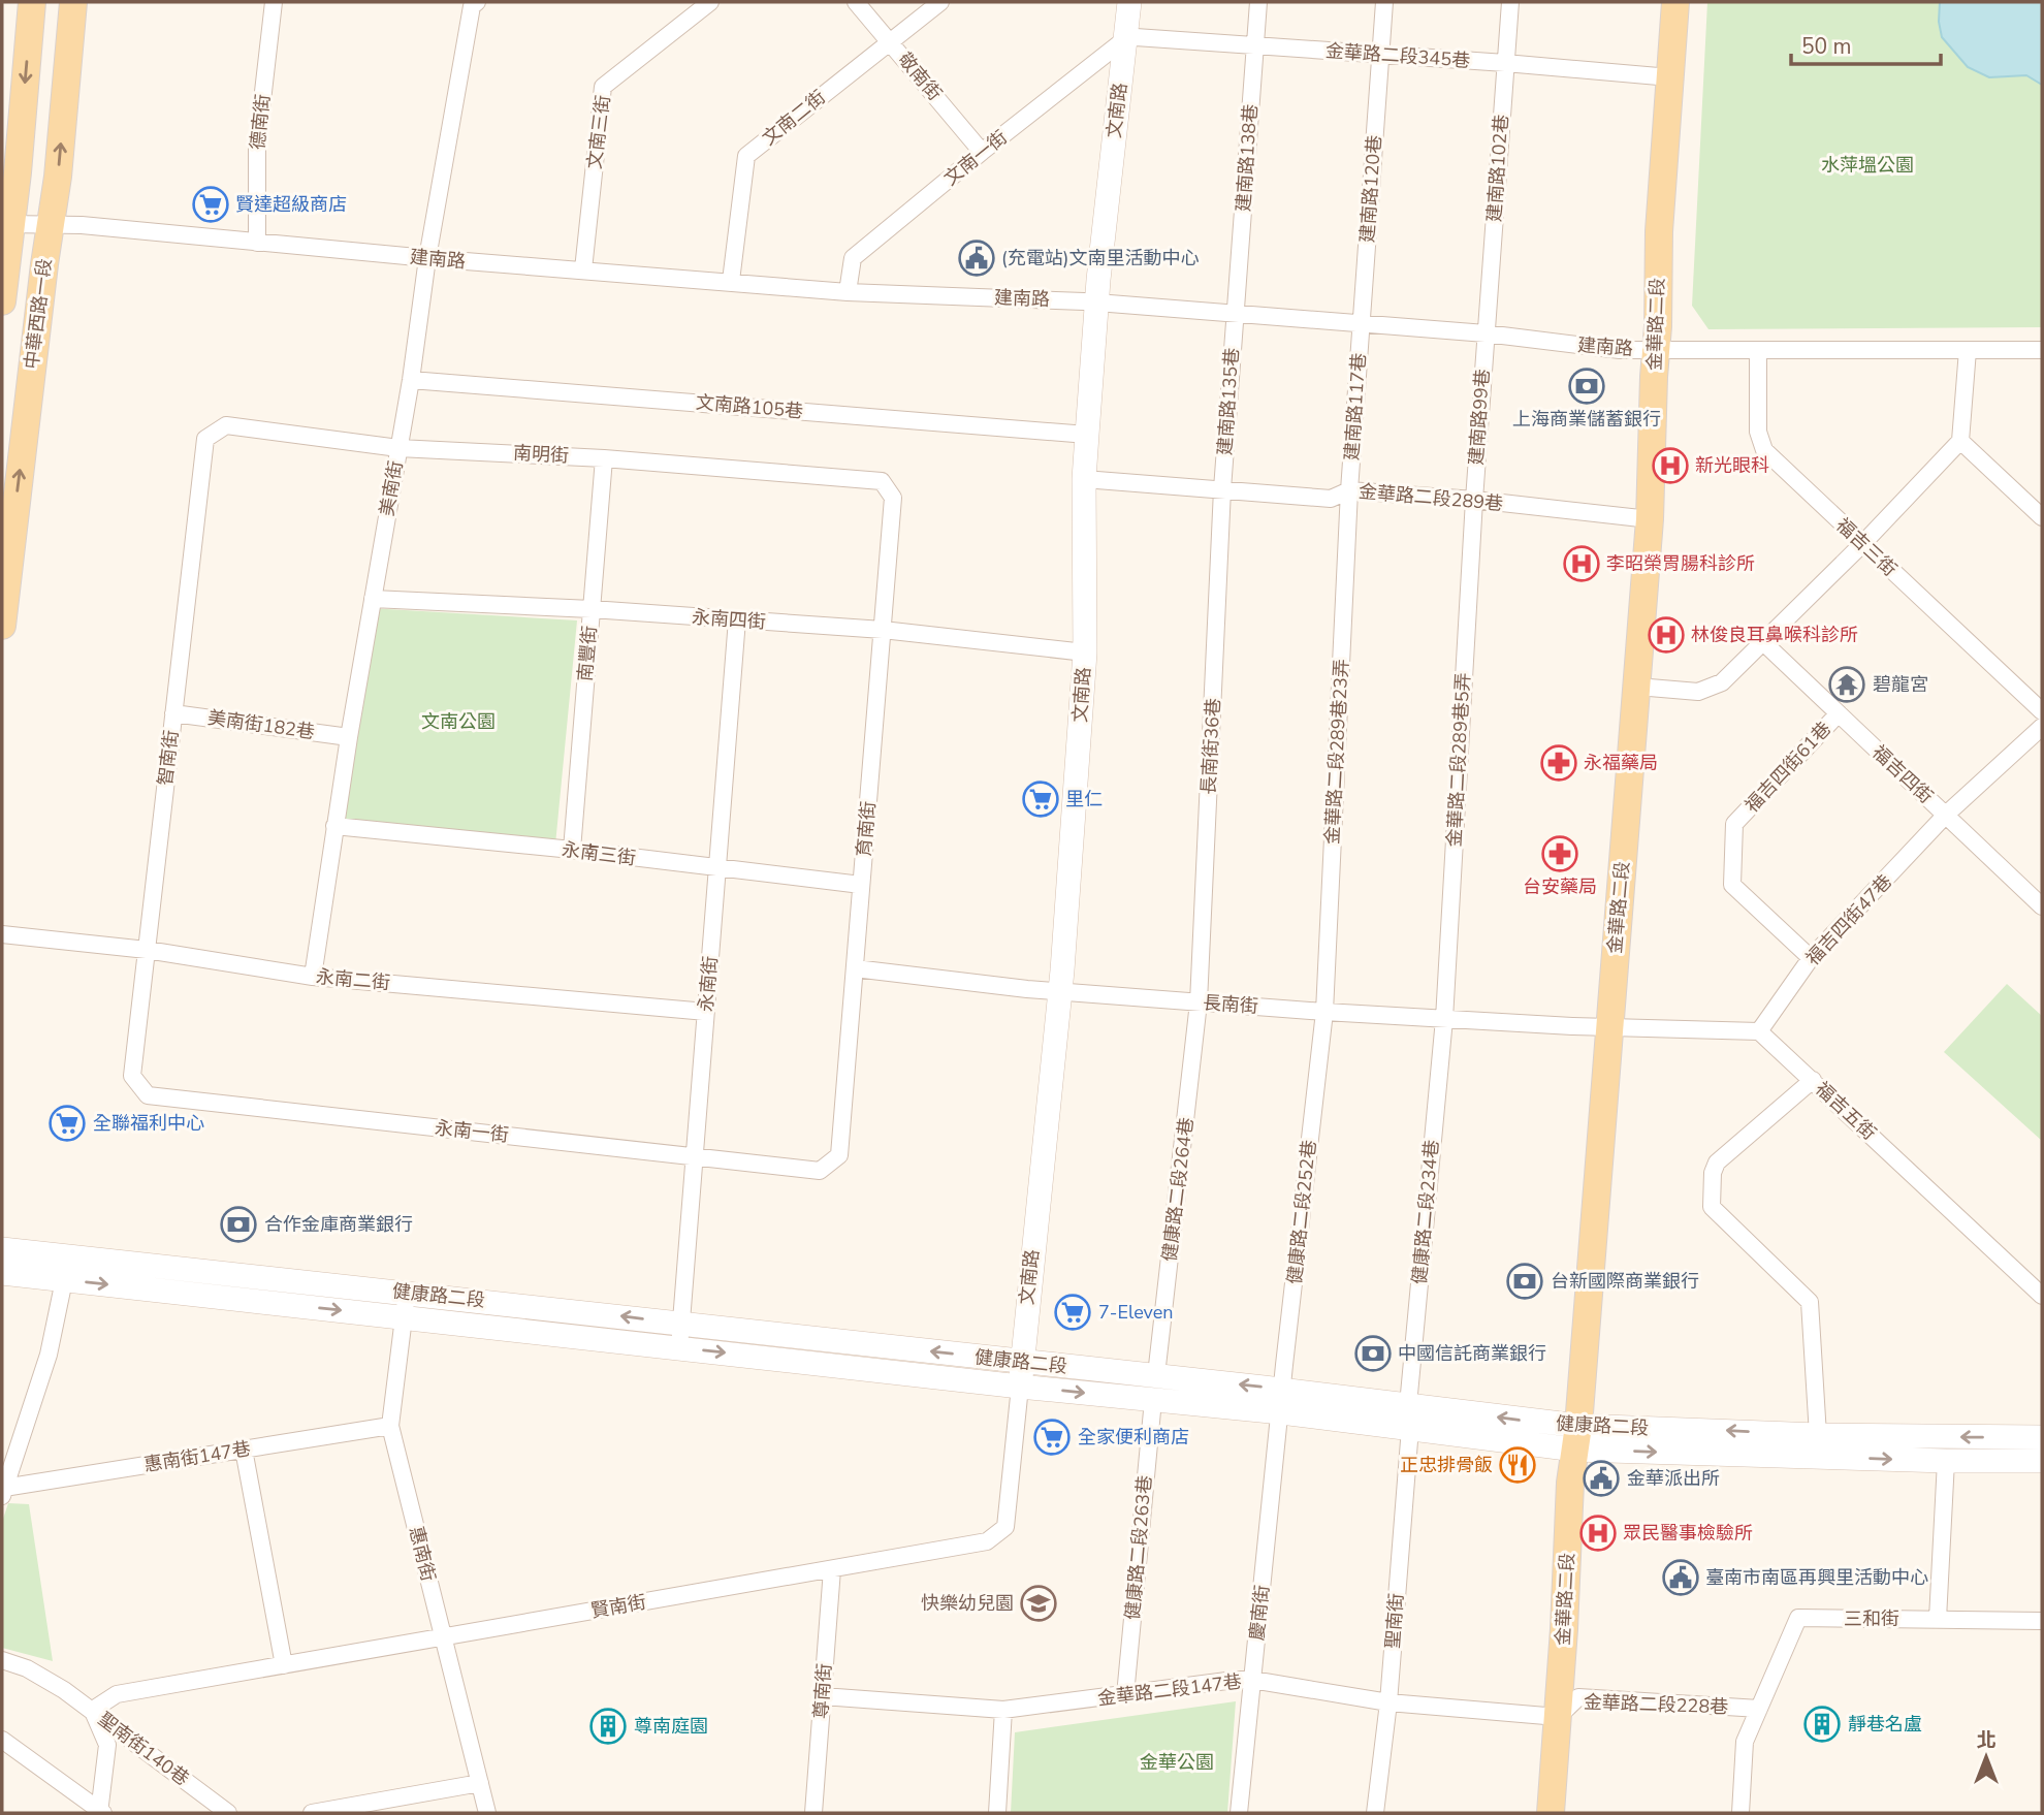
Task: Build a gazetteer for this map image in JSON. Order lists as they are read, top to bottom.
{
  "streets": {
    "main road": ["中華西路一段", "金華路二段"],
    "street": [
      "金華路二段345巷",
      "敬南街",
      "文南路",
      "文南二街",
      "德南街",
      "文南三街",
      "文南一街",
      "建南路138巷",
      "建南路102巷",
      "建南路120巷",
      "建南路",
      "建南路135巷",
      "文南路105巷",
      "建南路117巷",
      "建南路99巷",
      "南明街",
      "美南街",
      "金華路二段289巷",
      "福吉三街",
      "永南四街",
      "南豐街",
      "美南街182巷",
      "長南街36巷",
      "金華路二段289巷23弄",
      "智南街",
      "金華路二段289巷5弄",
      "福吉四街61巷",
      "福吉四街",
      "育南街",
      "永南三街",
      "福吉四街47巷",
      "永南二街",
      "永南街",
      "長南街",
      "福吉五街",
      "永南一街",
      "健康路二段264巷",
      "健康路二段252巷",
      "健康路二段234巷",
      "健康路二段",
      "惠南街147巷",
      "健康路二段263巷",
      "惠南街",
      "賢南街",
      "慶南街",
      "三和街",
      "聖南街",
      "金華路二段147巷",
      "尊南街",
      "金華路二段228巷",
      "聖南街140巷"
    ]
  },
  "crossings": [
    ["金華路二段345巷", "文南路"],
    ["金華路二段345巷", "文南一街"],
    ["金華路二段345巷", "建南路138巷"],
    ["金華路二段345巷", "建南路102巷"],
    ["金華路二段345巷", "建南路120巷"],
    ["金華路二段345巷", "金華路二段"],
    ["敬南街", "文南二街"],
    ["敬南街", "文南一街"],
    ["文南路", "文南一街"],
    ["文南路", "建南路"],
    ["文南路", "文南路105巷"],
    ["文南路", "金華路二段289巷"],
    ["文南路", "永南四街"],
    ["文南路", "長南街"],
    ["文南路", "健康路二段"],
    ["文南路", "賢南街"],
    ["文南二街", "建南路"],
    ["德南街", "建南路"],
    ["文南三街", "建南路"],
    ["文南一街", "建南路"],
    ["建南路138巷", "建南路"],
    ["建南路138巷", "建南路135巷"],
    ["建南路102巷", "建南路"],
    ["建南路102巷", "建南路99巷"],
    ["建南路120巷", "建南路"],
    ["建南路120巷", "建南路117巷"],
    ["建南路", "中華西路一段"],
    ["建南路", "金華路二段"],
    ["建南路", "建南路135巷"],
    ["建南路", "建南路117巷"],
    ["建南路", "建南路99巷"],
    ["建南路", "美南街"],
    ["建南路", "福吉三街"],
    ["金華路二段", "金華路二段289巷"],
    ["金華路二段", "長南街"],
    ["金華路二段", "健康路二段"],
    ["金華路二段", "金華路二段147巷"],
    ["金華路二段", "金華路二段228巷"],
    ["建南路135巷", "金華路二段289巷"],
    ["建南路135巷", "長南街36巷"],
    ["文南路105巷", "美南街"],
    ["建南路117巷", "金華路二段289巷"],
    ["建南路117巷", "金華路二段289巷23弄"],
    ["建南路99巷", "金華路二段289巷"],
    ["建南路99巷", "金華路二段289巷5弄"],
    ["南明街", "美南街"],
    ["南明街", "南豐街"],
    ["南明街", "智南街"],
    ["南明街", "育南街"],
    ["美南街", "永南四街"],
    ["美南街", "美南街182巷"],
    ["美南街", "永南三街"],
    ["美南街", "永南二街"],
    ["金華路二段289巷", "長南街36巷"],
    ["金華路二段289巷", "金華路二段289巷23弄"],
    ["金華路二段289巷", "金華路二段289巷5弄"],
    ["永南四街", "南豐街"],
    ["永南四街", "育南街"],
    ["永南四街", "永南街"],
    ["南豐街", "永南三街"],
    ["美南街182巷", "智南街"],
    ["長南街36巷", "長南街"],
    ["長南街36巷", "健康路二段264巷"],
    ["金華路二段289巷23弄", "長南街"],
    ["金華路二段289巷23弄", "健康路二段252巷"],
    ["智南街", "永南二街"],
    ["智南街", "永南一街"],
    ["金華路二段289巷5弄", "長南街"],
    ["金華路二段289巷5弄", "健康路二段234巷"],
    ["福吉四街61巷", "福吉四街"],
    ["福吉四街61巷", "福吉四街47巷"],
    ["福吉四街", "福吉四街47巷"],
    ["育南街", "永南三街"],
    ["育南街", "長南街"],
    ["育南街", "永南一街"],
    ["永南三街", "永南街"],
    ["福吉四街47巷", "福吉五街"],
    ["永南二街", "永南街"],
    ["永南街", "永南一街"],
    ["永南街", "健康路二段"],
    ["長南街", "健康路二段264巷"],
    ["長南街", "健康路二段252巷"],
    ["長南街", "健康路二段234巷"],
    ["健康路二段264巷", "健康路二段"],
    ["健康路二段252巷", "健康路二段"],
    ["健康路二段252巷", "慶南街"],
    ["健康路二段234巷", "健康路二段"],
    ["健康路二段234巷", "聖南街"],
    ["健康路二段", "健康路二段263巷"],
    ["健康路二段", "惠南街"],
    ["健康路二段", "賢南街"],
    ["健康路二段", "慶南街"],
    ["健康路二段", "聖南街"],
    ["惠南街147巷", "惠南街"],
    ["健康路二段263巷", "金華路二段147巷"],
    ["惠南街", "賢南街"],
    ["賢南街", "尊南街"],
    ["賢南街", "聖南街140巷"],
    ["慶南街", "金華路二段147巷"],
    ["三和街", "金華路二段228巷"],
    ["聖南街", "金華路二段147巷"],
    ["金華路二段147巷", "尊南街"],
    ["金華路二段147巷", "金華路二段228巷"]
  ],
  "parks": ["水萍塭公園", "文南公園", "金華公園"],
  "places": {
    "supermarket": [
      "賢達超級商店",
      "里仁",
      "全聯福利中心",
      "7-Eleven",
      "全家便利商店"
    ],
    "public building": ["(充電站)文南里活動中心", "金華派出所", "臺南市南區再興里活動中心"],
    "bank": [
      "上海商業儲蓄銀行",
      "合作金庫商業銀行",
      "台新國際商業銀行",
      "中國信託商業銀行"
    ],
    "hospital": [
      "新光眼科",
      "李昭榮胃腸科診所",
      "林俊良耳鼻喉科診所",
      "眾民醫事檢驗所"
    ],
    "temple": ["碧龍宮"],
    "pharmacy": ["永福藥局", "台安藥局"],
    "restaurant": ["正忠排骨飯"],
    "school or university": ["快樂幼兒園"],
    "building": ["靜巷名盧", "尊南庭園"]
  },
  "scale_bar": "50 m",
  "north": "top"
}
